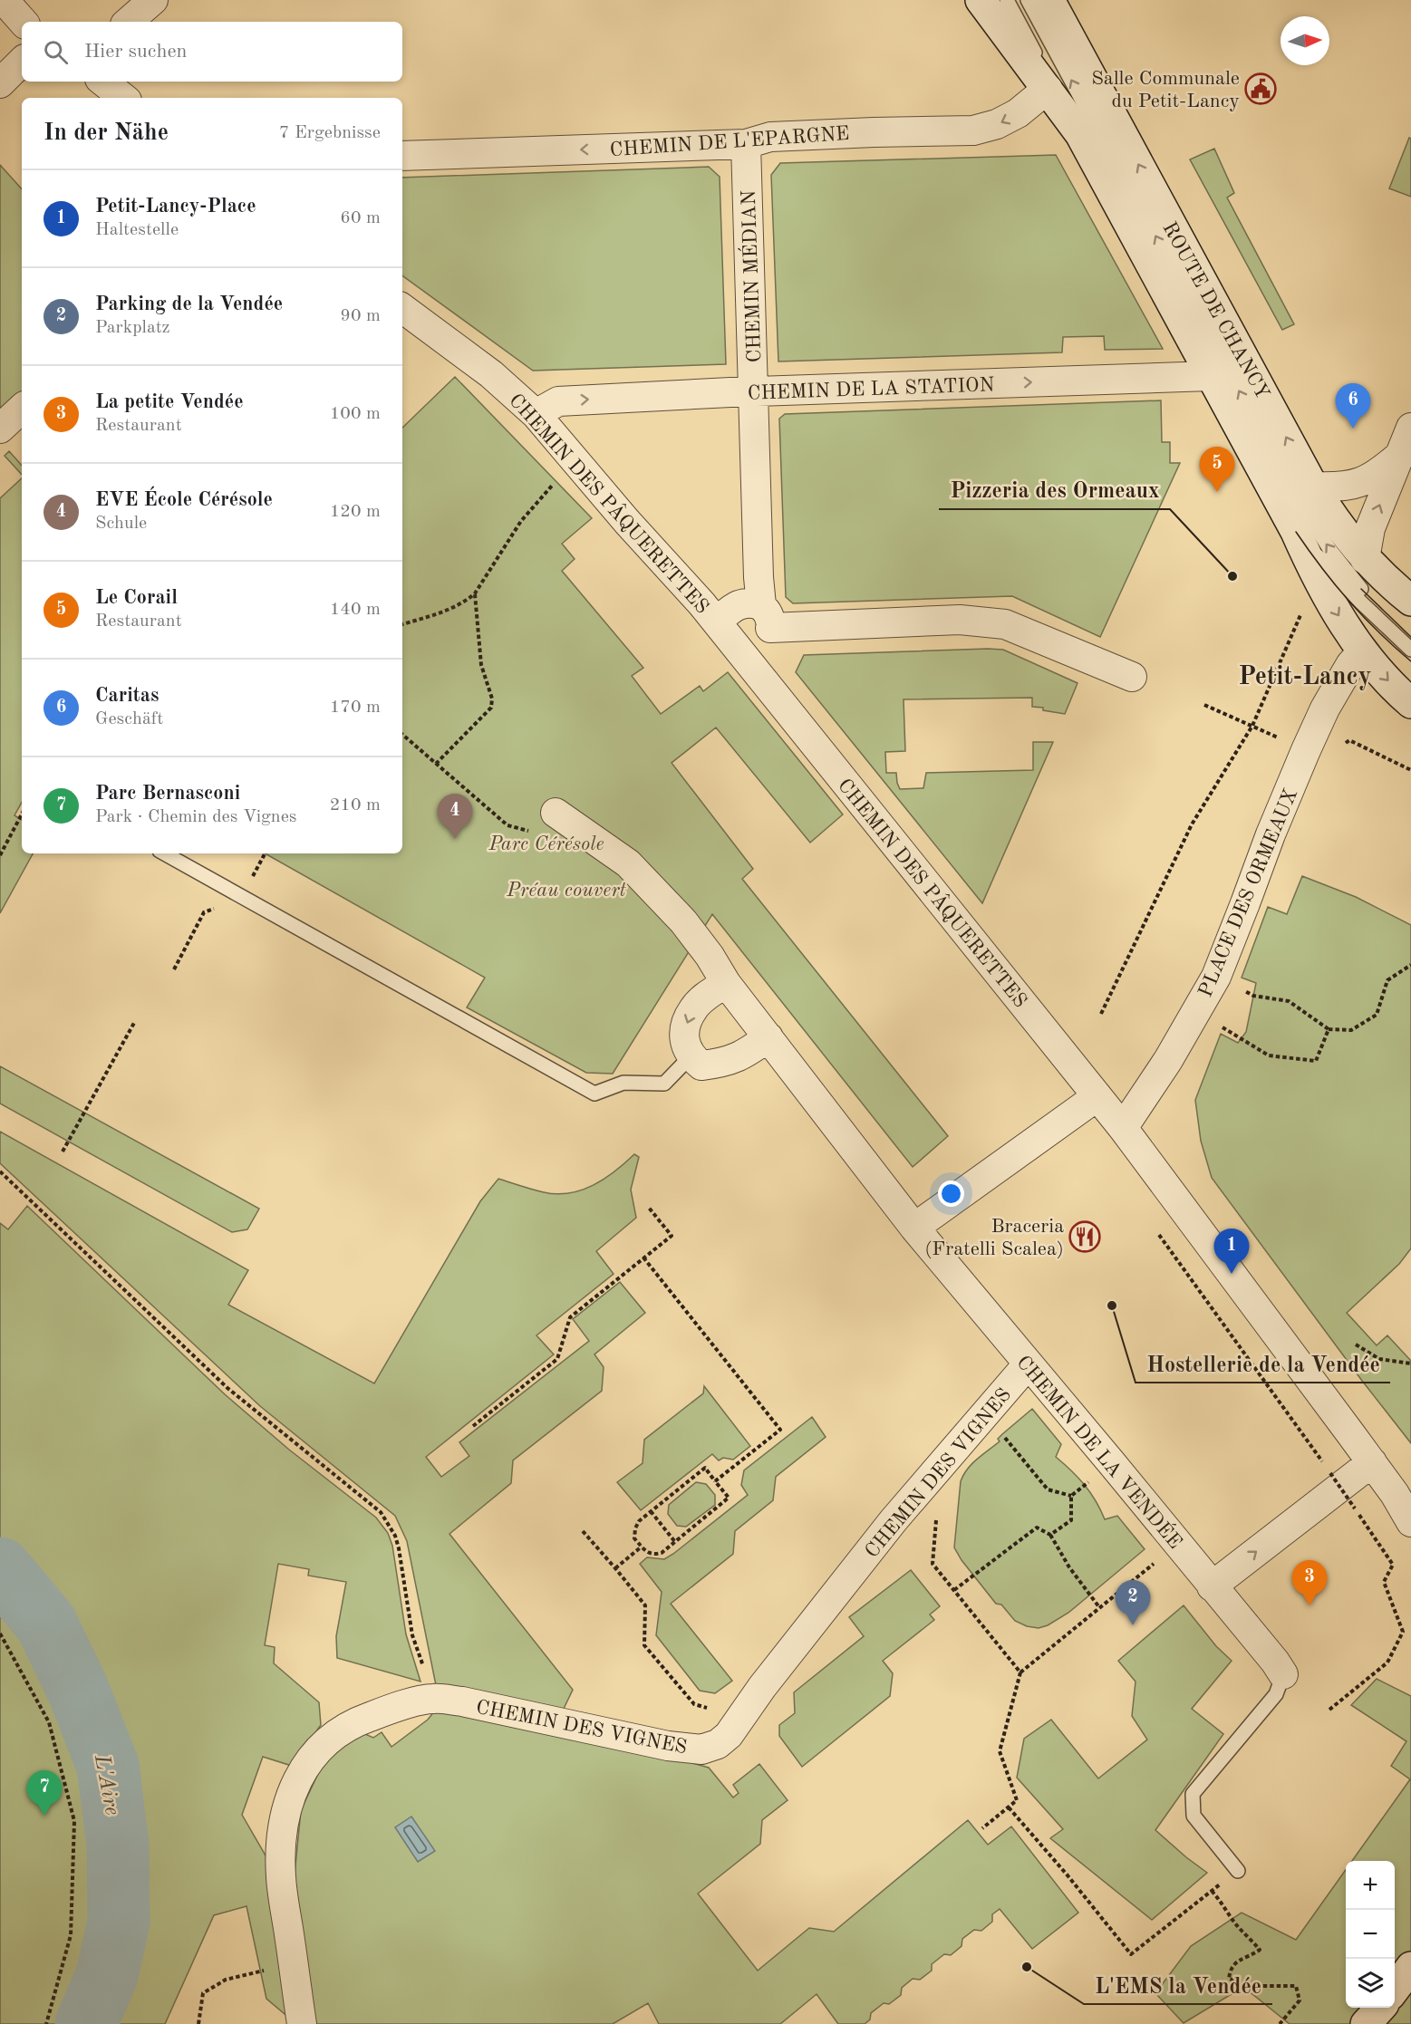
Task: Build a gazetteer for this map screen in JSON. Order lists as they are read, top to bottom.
{
  "streets": {
    "main road": ["ROUTE DE CHANCY"],
    "street": [
      "CHEMIN DE L'EPARGNE",
      "CHEMIN MÉDIAN",
      "CHEMIN DE LA STATION",
      "CHEMIN DES PÂQUERETTES",
      "PLACE DES ORMEAUX",
      "CHEMIN DE LA VENDÉE",
      "CHEMIN DES VIGNES"
    ]
  },
  "crossings": [
    ["CHEMIN DE L'EPARGNE", "CHEMIN MÉDIAN"],
    ["CHEMIN MÉDIAN", "CHEMIN DE LA STATION"],
    ["CHEMIN MÉDIAN", "CHEMIN DES PÂQUERETTES"],
    ["CHEMIN DE LA STATION", "CHEMIN DES PÂQUERETTES"],
    ["CHEMIN DES PÂQUERETTES", "PLACE DES ORMEAUX"],
    ["CHEMIN DE LA VENDÉE", "CHEMIN DES VIGNES"]
  ],
  "one_way": ["CHEMIN DE L'EPARGNE", "CHEMIN DE LA STATION"],
  "districts": ["Petit-Lancy"],
  "water": ["L'Aire"],
  "parks": ["Parc Cérésole", "Préau couvert"],
  "places": {
    "public building": ["Salle Communale du Petit-Lancy"],
    "other": ["Pizzeria des Ormeaux", "Hostellerie de la Vendée", "L'EMS la Vendée"],
    "restaurant": ["Braceria (Fratelli Scalea)"]
  },
  "north": "right",
  "page": {
    "search": "Hier suchen",
    "heading": ["In der Nähe", "7 Ergebnisse"],
    "list": [
      {
        "mark": "1",
        "name": "Petit-Lancy-Place",
        "note": "Haltestelle",
        "value": "60 m"
      },
      {
        "mark": "2",
        "name": "Parking de la Vendée",
        "note": "Parkplatz",
        "value": "90 m"
      },
      {
        "mark": "3",
        "name": "La petite Vendée",
        "note": "Restaurant",
        "value": "100 m"
      },
      {
        "mark": "4",
        "name": "EVE École Cérésole",
        "note": "Schule",
        "value": "120 m"
      },
      {
        "mark": "5",
        "name": "Le Corail",
        "note": "Restaurant",
        "value": "140 m"
      },
      {
        "mark": "6",
        "name": "Caritas",
        "note": "Geschäft",
        "value": "170 m"
      },
      {
        "mark": "7",
        "name": "Parc Bernasconi",
        "note": "Park · Chemin des Vignes",
        "value": "210 m"
      }
    ],
    "pins": [
      "6",
      "5",
      "4",
      "1",
      "3",
      "2",
      "7"
    ],
    "map_buttons": ["+", "−"]
  }
}
